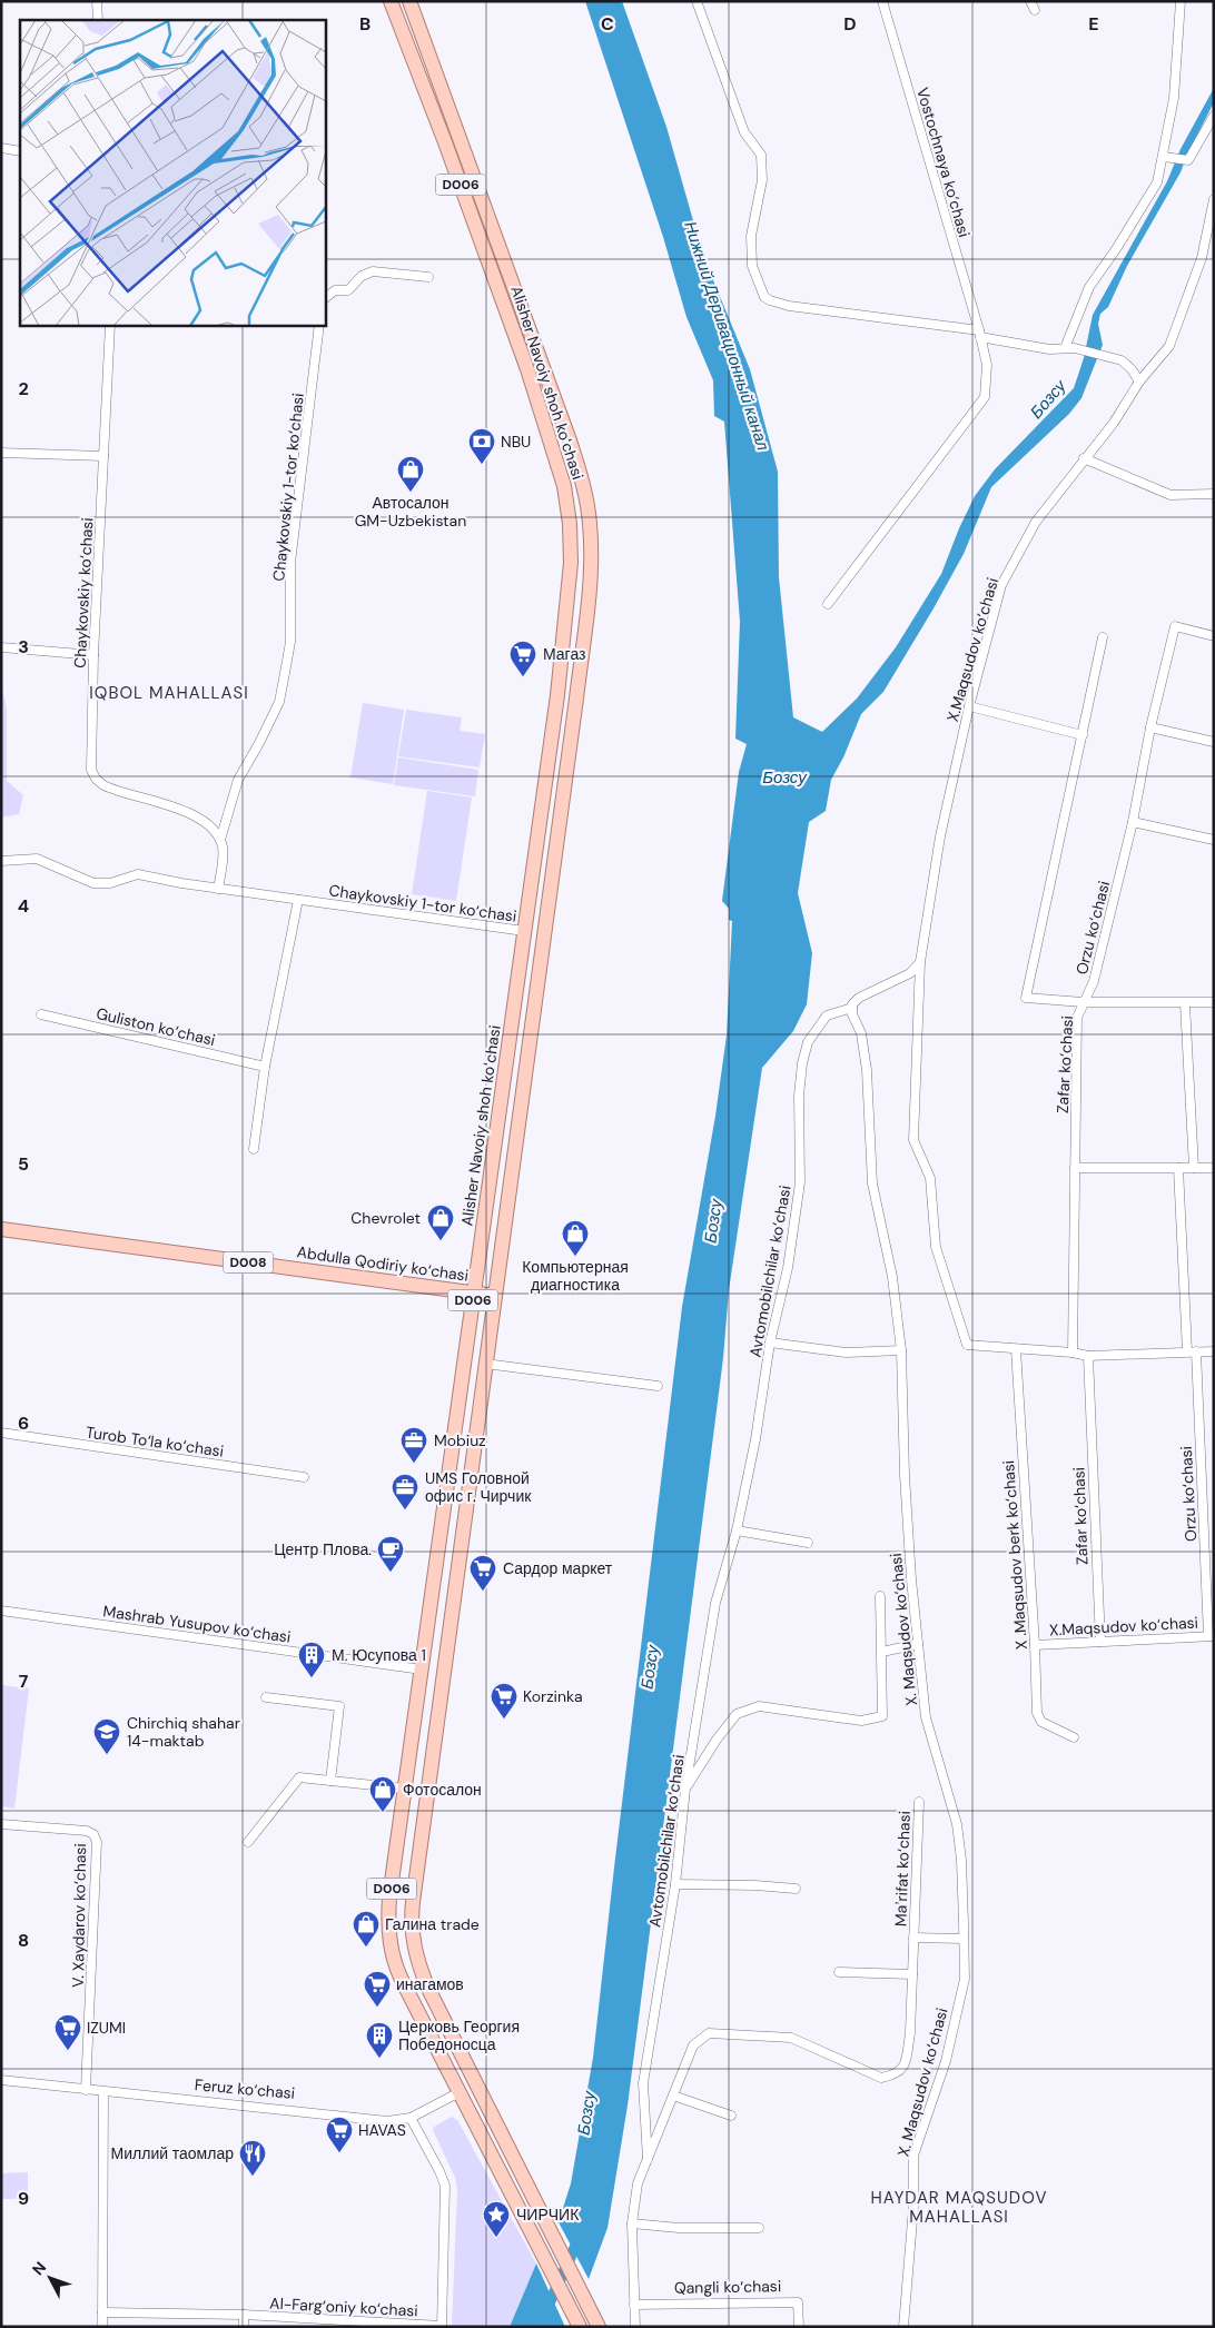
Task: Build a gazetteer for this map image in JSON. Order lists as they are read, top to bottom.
{
  "streets": {
    "main road": [
      "D006",
      "Alisher Navoiy shoh koʻchasi",
      "D008",
      "Abdulla Qodiriy ko‘chasi",
      "Feruz ko‘chasi"
    ],
    "street": [
      "Vostochnaya ko‘chasi",
      "Chaykovskiy 1-tor ko‘chasi",
      "Chaykovskiy ko‘chasi",
      "X.Maqsudov ko‘chasi",
      "Orzu ko‘chasi",
      "Guliston ko‘chasi",
      "Zafar ko‘chasi",
      "Avtomobilchilar ko‘chasi",
      "Turob To‘la ko‘chasi",
      "X .Maqsudov berk ko‘chasi",
      "Mashrab Yusupov ko‘chasi",
      "X. Maqsudov ko‘chasi",
      "Maʼrifat ko‘chasi",
      "V. Xaydarov ko‘chasi",
      "Qangli ko‘chasi",
      "Al-Farg‘oniy ko‘chasi"
    ]
  },
  "crossings": [
    ["Alisher Navoiy shoh koʻchasi", "Chaykovskiy 1-tor ko‘chasi"],
    ["Alisher Navoiy shoh koʻchasi", "Abdulla Qodiriy ko‘chasi"],
    ["Alisher Navoiy shoh koʻchasi", "Mashrab Yusupov ko‘chasi"],
    ["Alisher Navoiy shoh koʻchasi", "Feruz ko‘chasi"],
    ["Chaykovskiy 1-tor ko‘chasi", "Chaykovskiy ko‘chasi"],
    ["X.Maqsudov ko‘chasi", "Orzu ko‘chasi"],
    ["X.Maqsudov ko‘chasi", "Zafar ko‘chasi"],
    ["X.Maqsudov ko‘chasi", "X .Maqsudov berk ko‘chasi"],
    ["Orzu ko‘chasi", "Zafar ko‘chasi"],
    ["Avtomobilchilar ko‘chasi", "X. Maqsudov ko‘chasi"],
    ["Avtomobilchilar ko‘chasi", "Maʼrifat ko‘chasi"],
    ["X. Maqsudov ko‘chasi", "Maʼrifat ko‘chasi"],
    ["V. Xaydarov ko‘chasi", "Feruz ko‘chasi"]
  ],
  "districts": ["IQBOL MAHALLASI", "HAYDAR MAQSUDOV MAHALLASI"],
  "water": ["Нижний Деривационный канал", "Бозсу"],
  "places": {
    "bank": ["NBU"],
    "shop": [
      "Автосалон GM-Uzbekistan",
      "Chevrolet",
      "Компьютерная диагностика",
      "Фотосалон",
      "Галина trade"
    ],
    "supermarket": [
      "Магаз",
      "Сардор маркет",
      "Korzinka",
      "инагамов",
      "IZUMI",
      "HAVAS"
    ],
    "office": ["Mobiuz", "UMS Головной офис г. Чирчик"],
    "cafe": ["Центр Плова."],
    "building": ["М. Юсупова 1", "Церковь Георгия Победоносца"],
    "school or university": ["Chirchiq shahar 14-maktab"],
    "restaurant": ["Миллий таомлар"],
    "place": ["ЧИРЧИК"]
  },
  "north": "top left",
  "grid": {
    "columns": [
      "B",
      "C",
      "D",
      "E"
    ],
    "rows": [
      "2",
      "3",
      "4",
      "5",
      "6",
      "7",
      "8",
      "9"
    ]
  }
}
